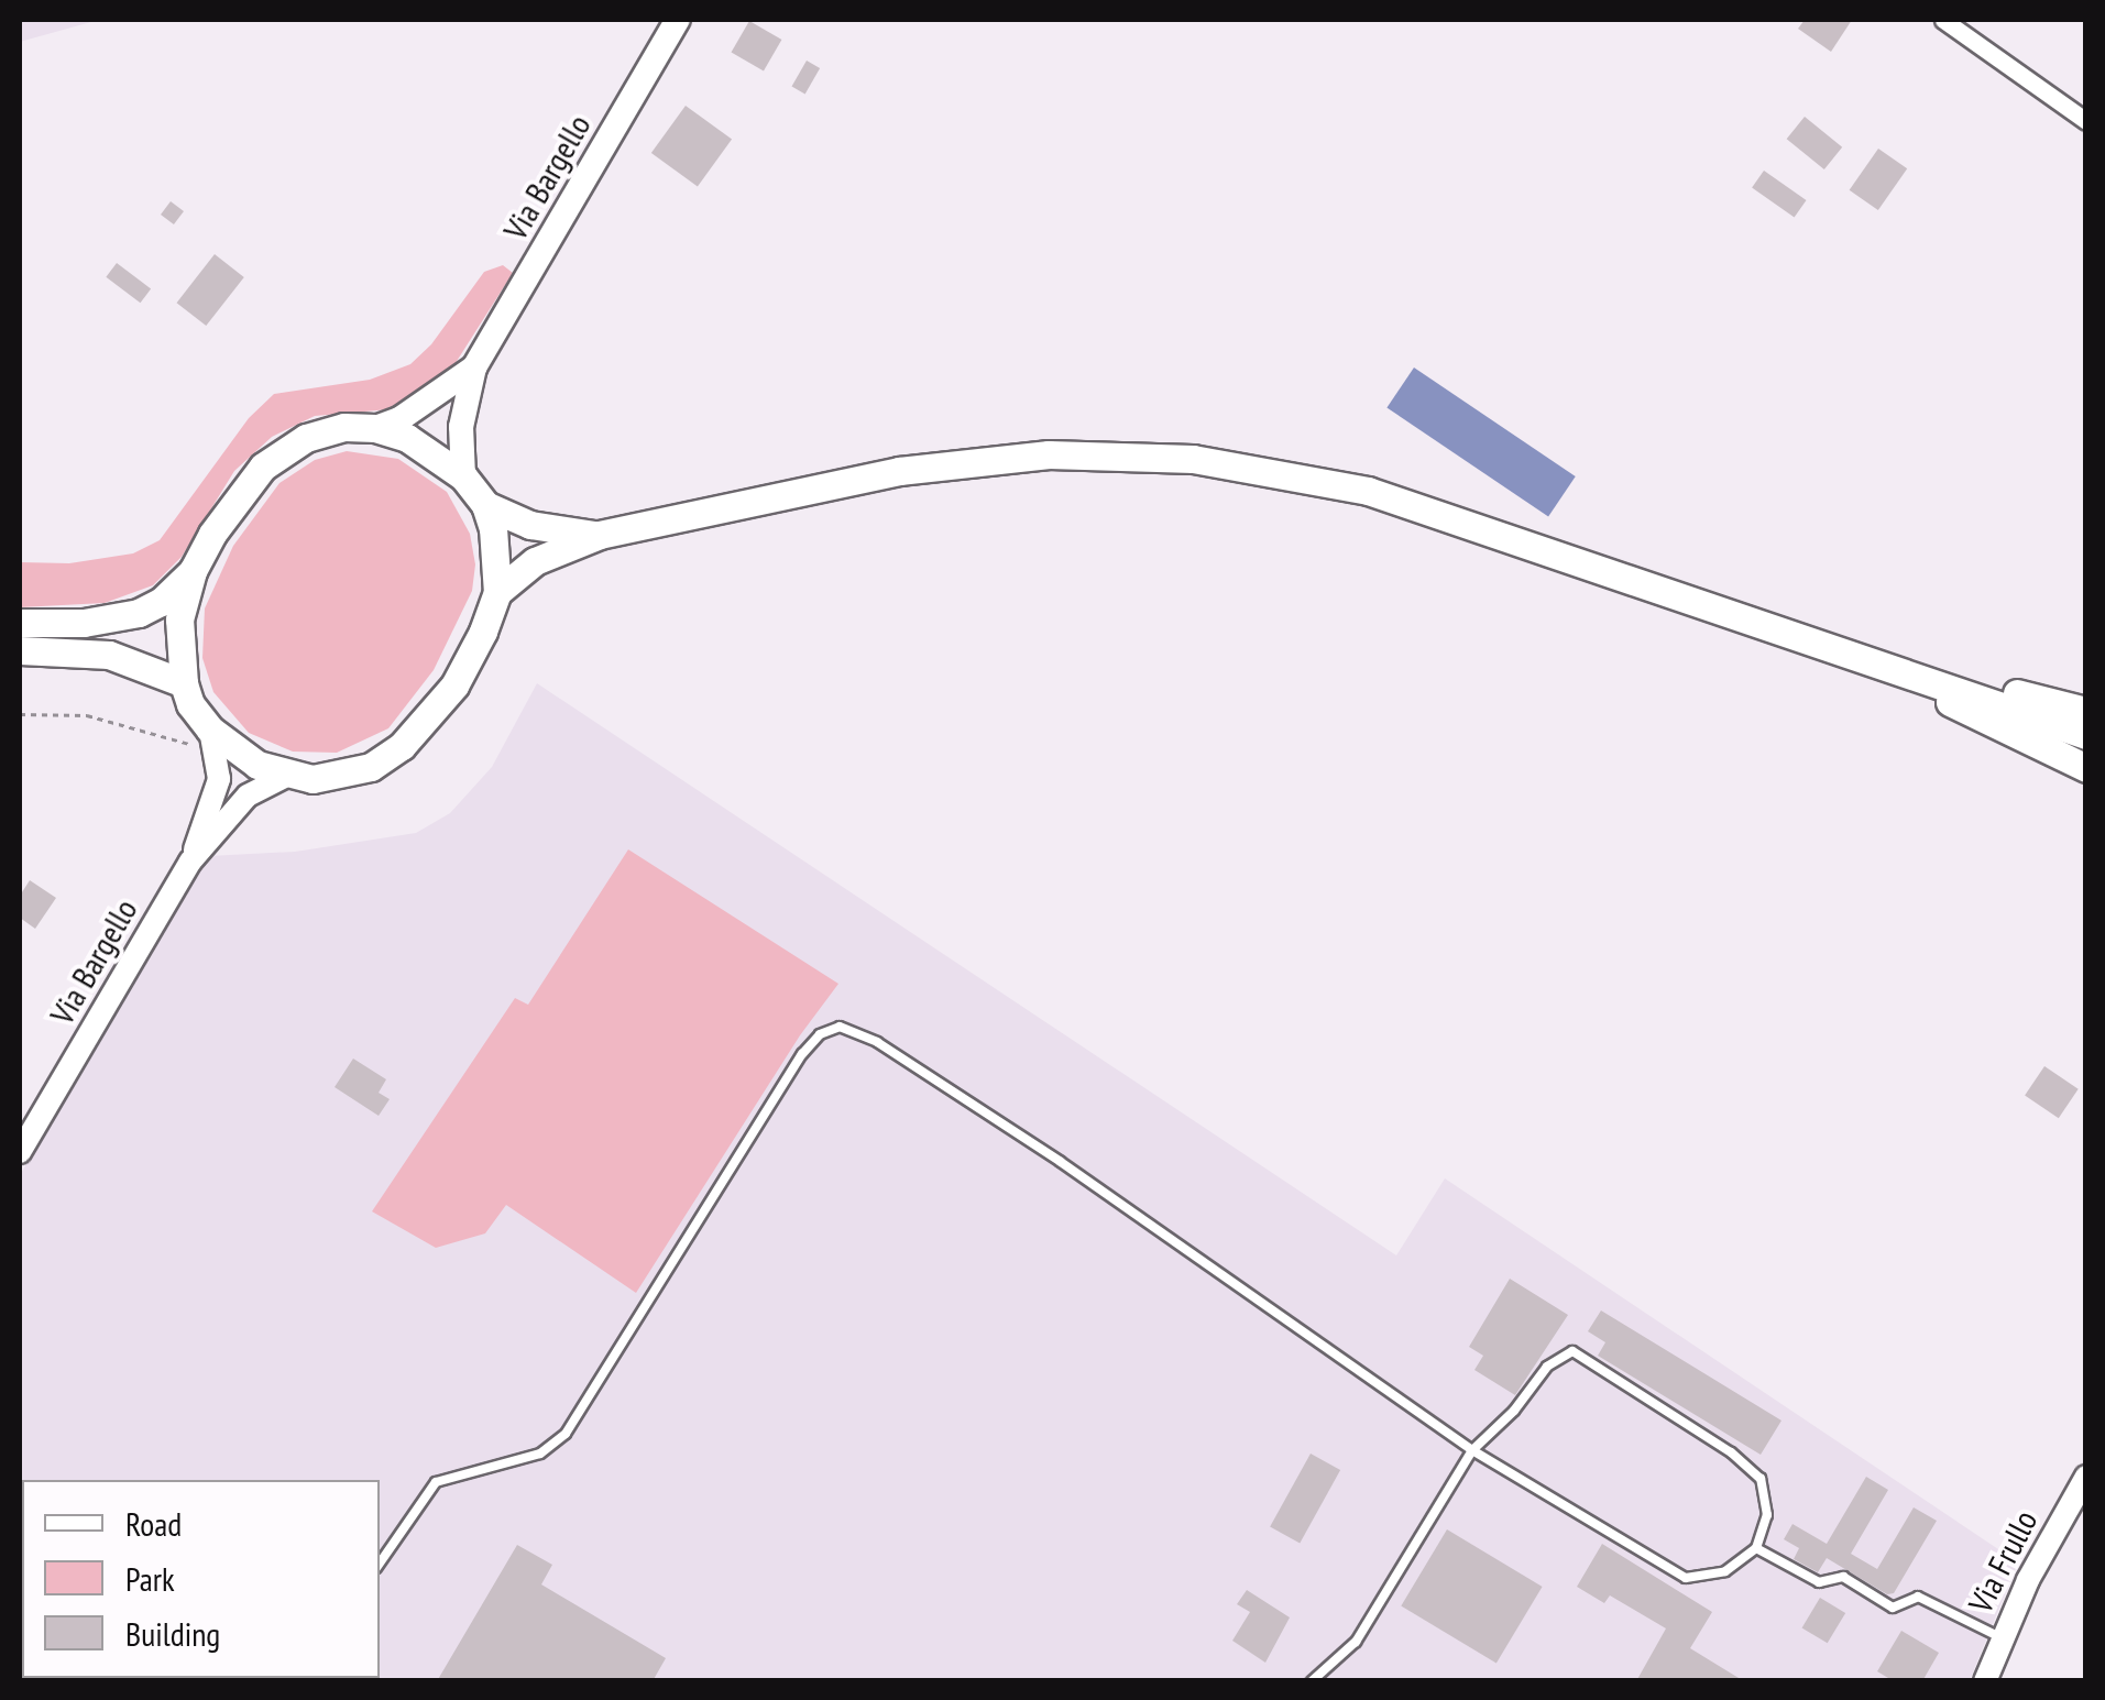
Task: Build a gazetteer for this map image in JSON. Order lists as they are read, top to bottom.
{
  "streets": {
    "main road": ["Via Bargello"],
    "street": ["Via Frullo"]
  },
  "legend": ["Road", "Park", "Building"]
}
